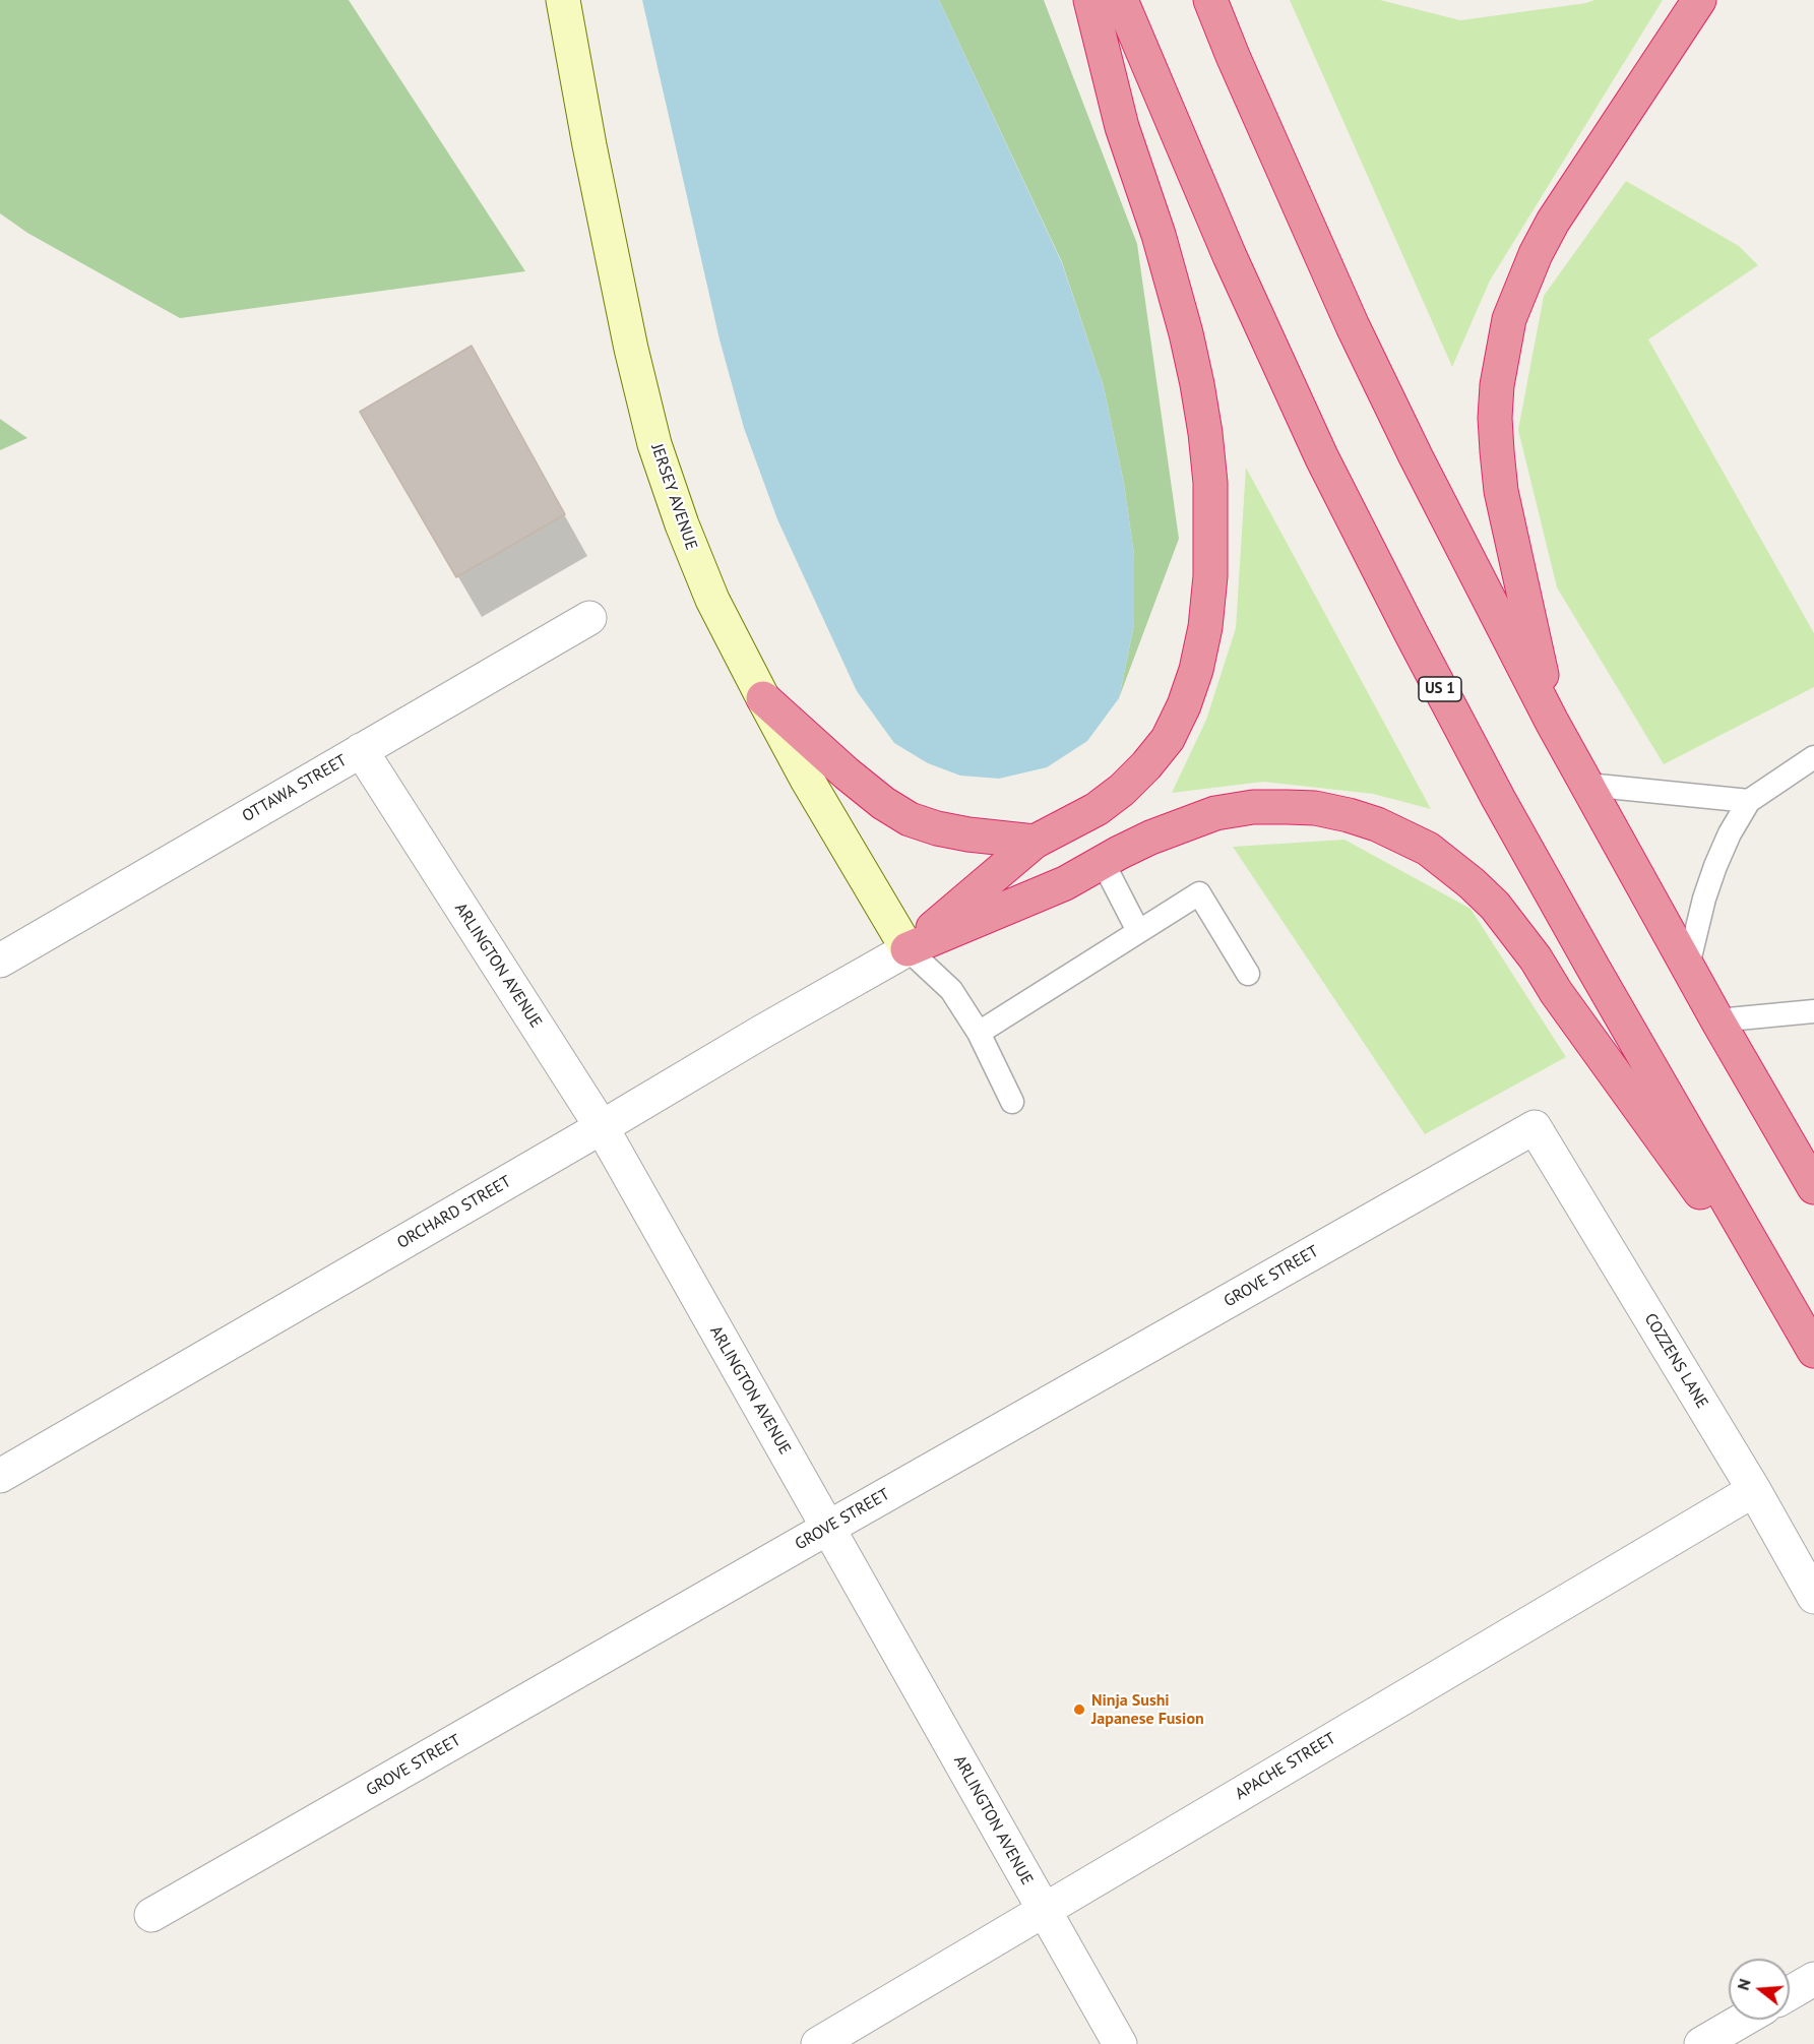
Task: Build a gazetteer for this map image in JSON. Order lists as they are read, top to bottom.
{
  "streets": {
    "highway": ["US 1"],
    "main road": ["JERSEY AVENUE"],
    "street": [
      "OTTAWA STREET",
      "ARLINGTON AVENUE",
      "ORCHARD STREET",
      "GROVE STREET",
      "COZZENS LANE",
      "APACHE STREET"
    ]
  },
  "crossings": [
    ["JERSEY AVENUE", "ORCHARD STREET"],
    ["OTTAWA STREET", "ARLINGTON AVENUE"],
    ["ARLINGTON AVENUE", "ORCHARD STREET"],
    ["ARLINGTON AVENUE", "GROVE STREET"],
    ["ARLINGTON AVENUE", "APACHE STREET"],
    ["GROVE STREET", "COZZENS LANE"],
    ["COZZENS LANE", "APACHE STREET"]
  ],
  "places": ["Ninja Sushi Japanese Fusion"],
  "north": "left"
}
